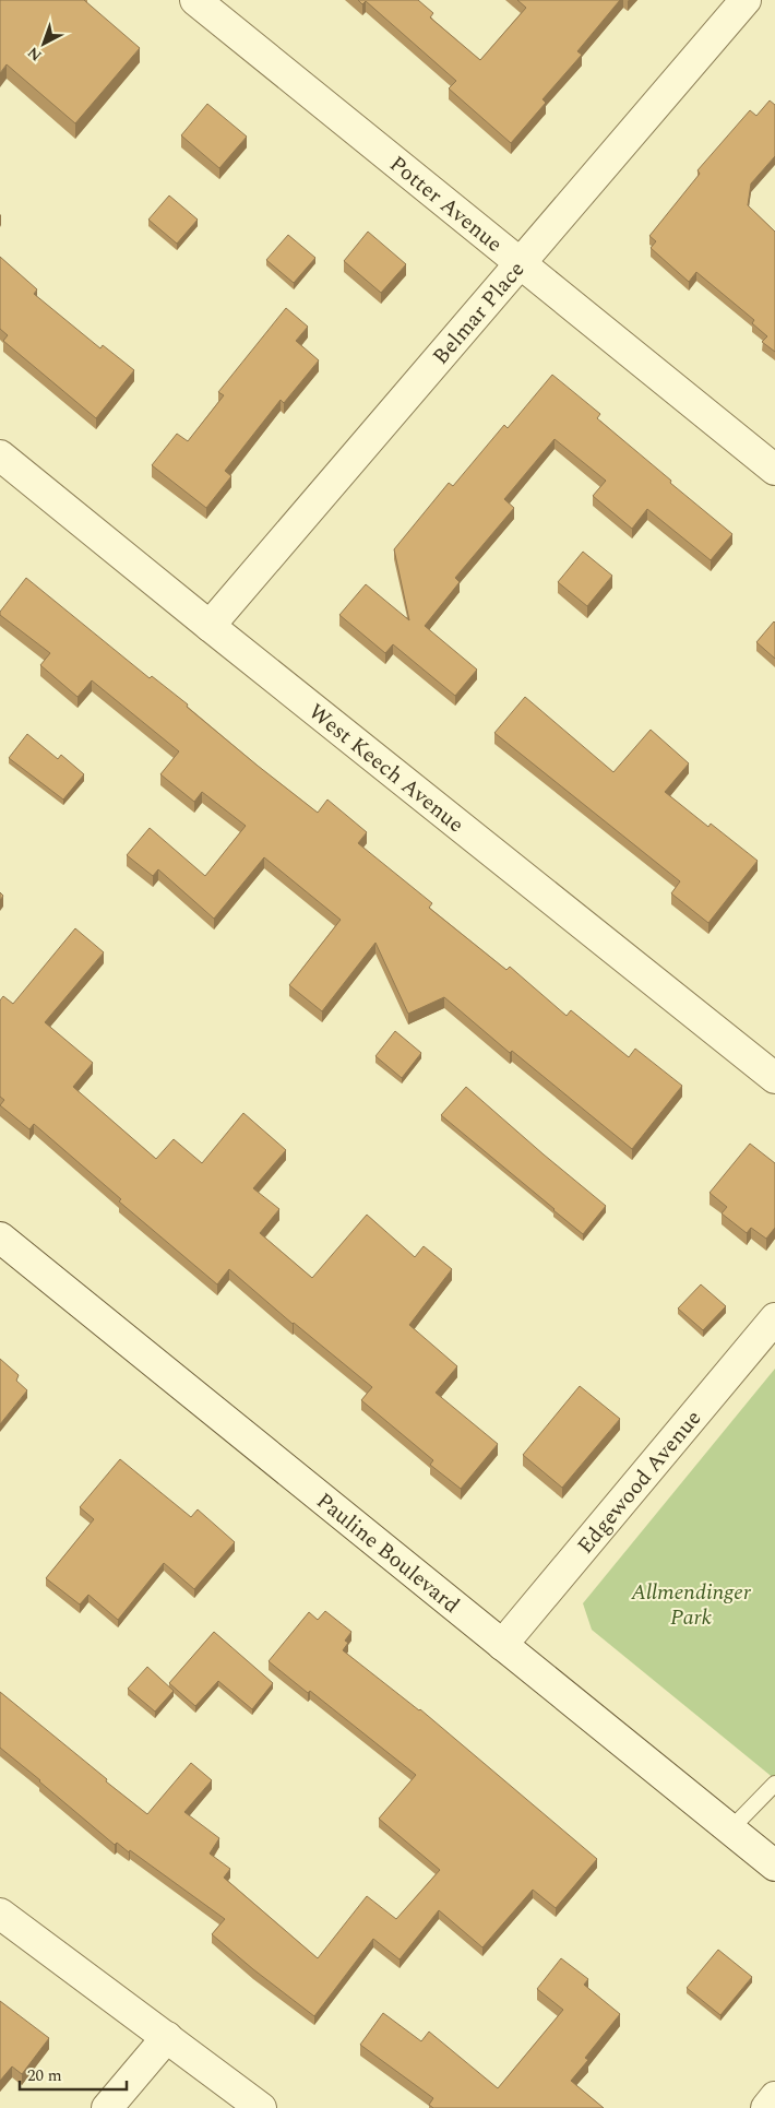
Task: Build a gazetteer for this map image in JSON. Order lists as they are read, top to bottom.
{
  "streets": {
    "street": [
      "Potter Avenue",
      "Belmar Place",
      "West Keech Avenue",
      "Edgewood Avenue",
      "Pauline Boulevard"
    ]
  },
  "crossings": [
    ["Potter Avenue", "Belmar Place"],
    ["Belmar Place", "West Keech Avenue"],
    ["Edgewood Avenue", "Pauline Boulevard"]
  ],
  "parks": ["Allmendinger Park"],
  "scale_bar": "20 m",
  "north": "bottom left"
}
